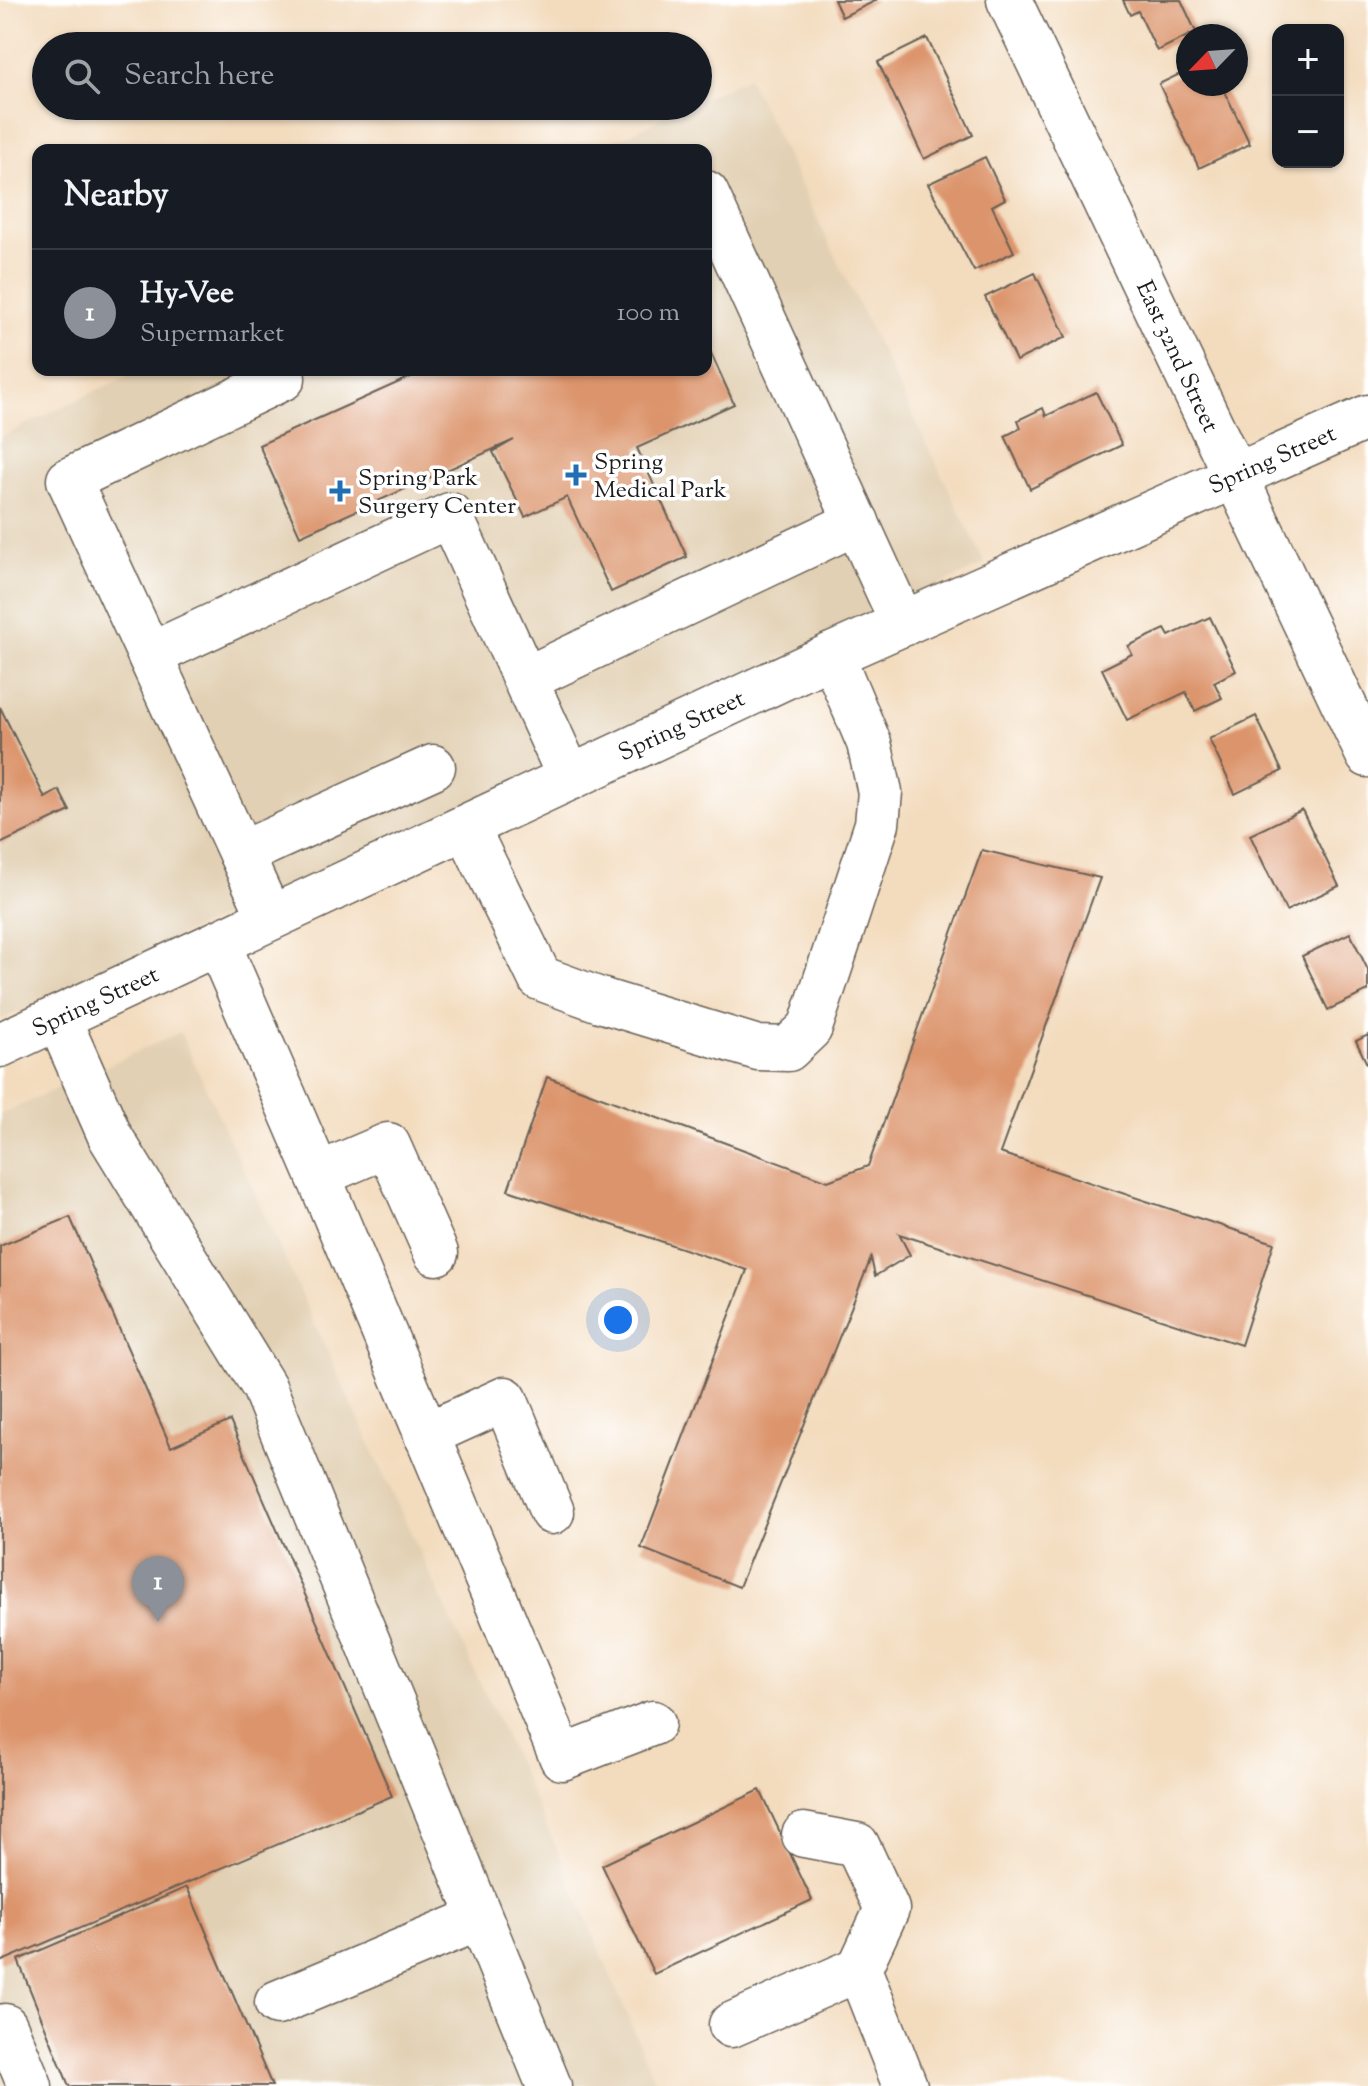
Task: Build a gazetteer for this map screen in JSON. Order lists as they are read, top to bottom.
{
  "streets": {
    "street": ["East 32nd Street", "Spring Street"]
  },
  "crossings": [
    ["East 32nd Street", "Spring Street"]
  ],
  "places": {
    "health": ["Spring Medical Park", "Spring Park Surgery Center"]
  },
  "north": "bottom left",
  "page": {
    "map_buttons": ["+", "−"],
    "search": "Search here",
    "heading": "Nearby",
    "list": [
      {
        "mark": "1",
        "name": "Hy-Vee",
        "note": "Supermarket",
        "value": "100 m"
      }
    ],
    "pins": "1"
  }
}
